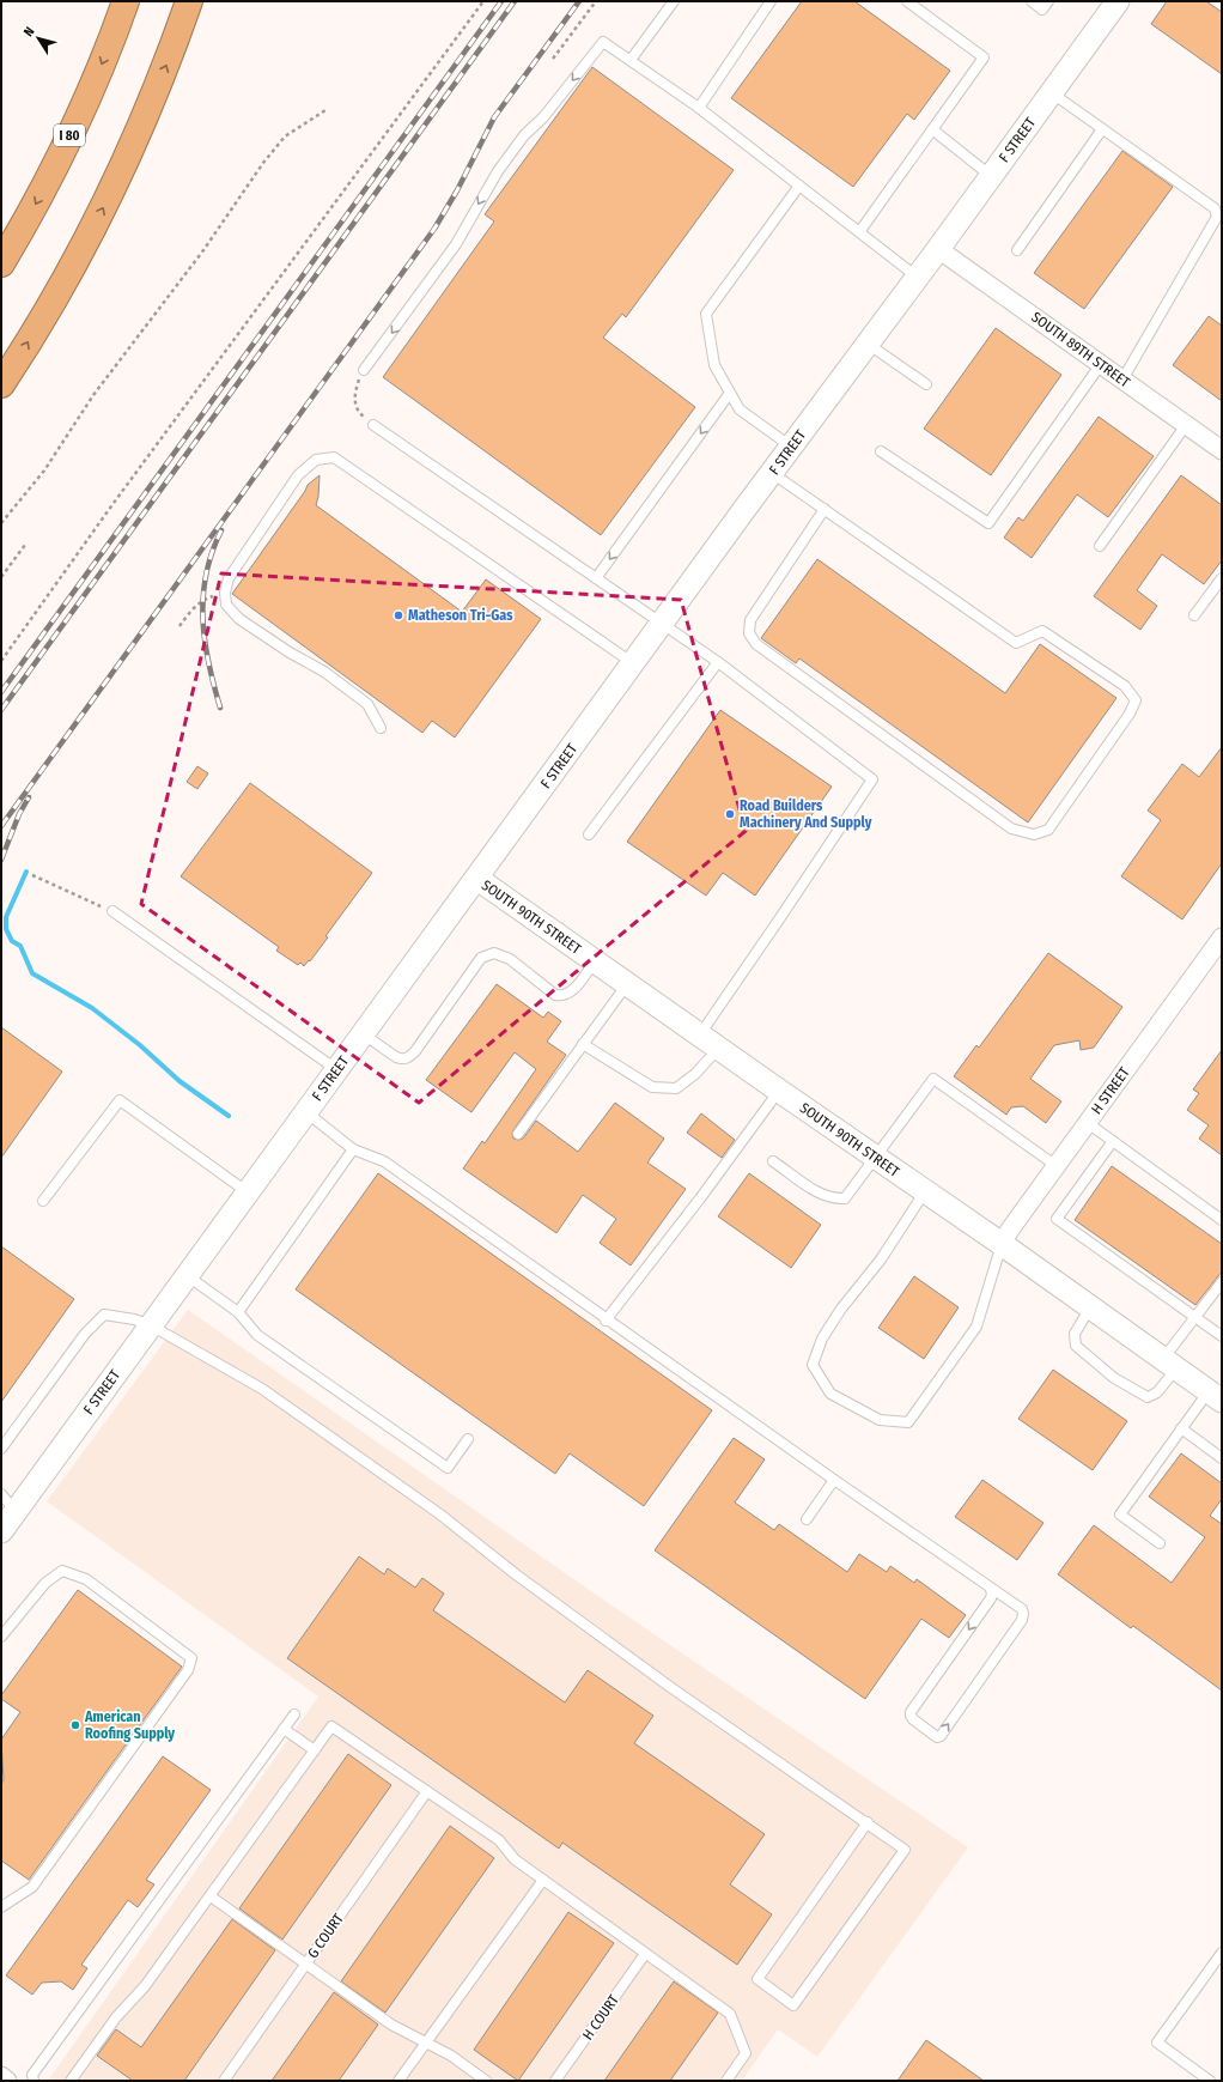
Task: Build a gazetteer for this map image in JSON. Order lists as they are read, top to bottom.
{
  "streets": {
    "highway": ["I 80"],
    "street": [
      "F STREET",
      "SOUTH 89TH STREET",
      "SOUTH 90TH STREET",
      "H STREET"
    ],
    "lane": ["G COURT", "H COURT"]
  },
  "crossings": [
    ["F STREET", "SOUTH 89TH STREET"],
    ["F STREET", "SOUTH 90TH STREET"],
    ["SOUTH 90TH STREET", "H STREET"]
  ],
  "places": ["Matheson Tri-Gas", "Road Builders Machinery And Supply", "American Roofing Supply"],
  "north": "top left"
}
